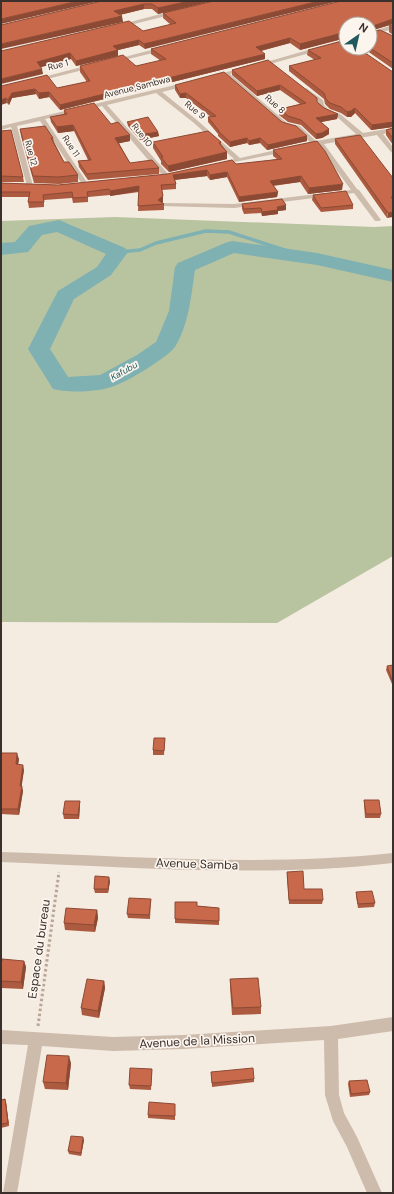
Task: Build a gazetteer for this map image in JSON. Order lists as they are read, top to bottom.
{
  "streets": {
    "street": [
      "Rue 1",
      "Avenue Sambwa",
      "Rue 8",
      "Rue 9",
      "Rue 10",
      "Rue 11",
      "Rue 12",
      "Avenue Samba",
      "Avenue de la Mission"
    ],
    "path": ["Espace du bureau"]
  },
  "crossings": [
    ["Avenue Sambwa", "Rue 9"],
    ["Avenue Sambwa", "Rue 10"],
    ["Avenue Sambwa", "Rue 11"],
    ["Avenue Sambwa", "Rue 12"],
    ["Avenue Samba", "Espace du bureau"],
    ["Espace du bureau", "Avenue de la Mission"]
  ],
  "water": ["Kafubu"],
  "north": "top right"
}
